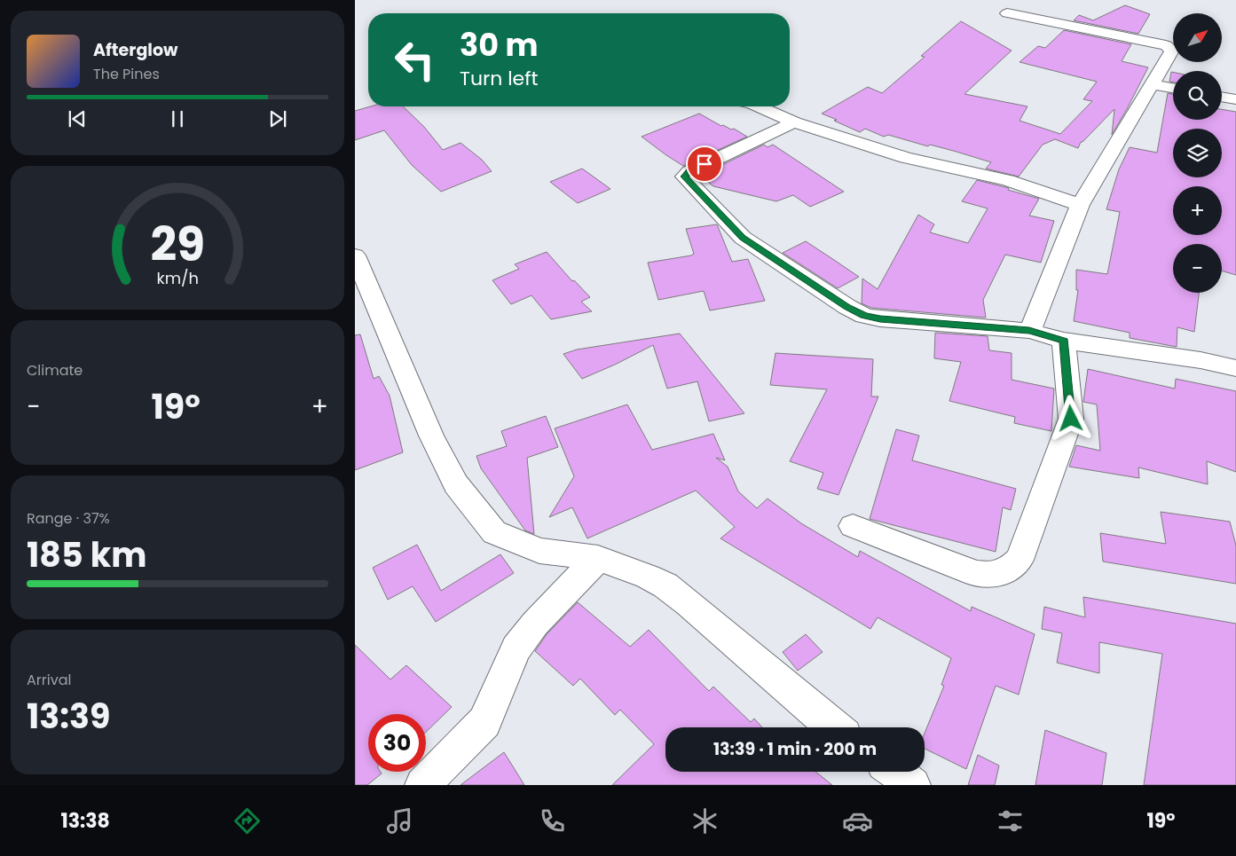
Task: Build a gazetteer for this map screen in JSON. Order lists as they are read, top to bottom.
{
  "north": "top right",
  "page": {
    "map_buttons": ["+", "−"],
    "turn": ["30 m", "Turn left"],
    "song": ["Afterglow", "The Pines"],
    "tile": [
      "Climate",
      ["Range · 37%", "185 km"],
      ["Arrival", "13:39"]
    ],
    "heat": ["−", "19°", "+"],
    "limit": "30",
    "trip": "13:39 · 1 min · 200 m",
    "tabs": ["13:38", "19°"],
    "gauge": ["29", "km/h"]
  }
}
